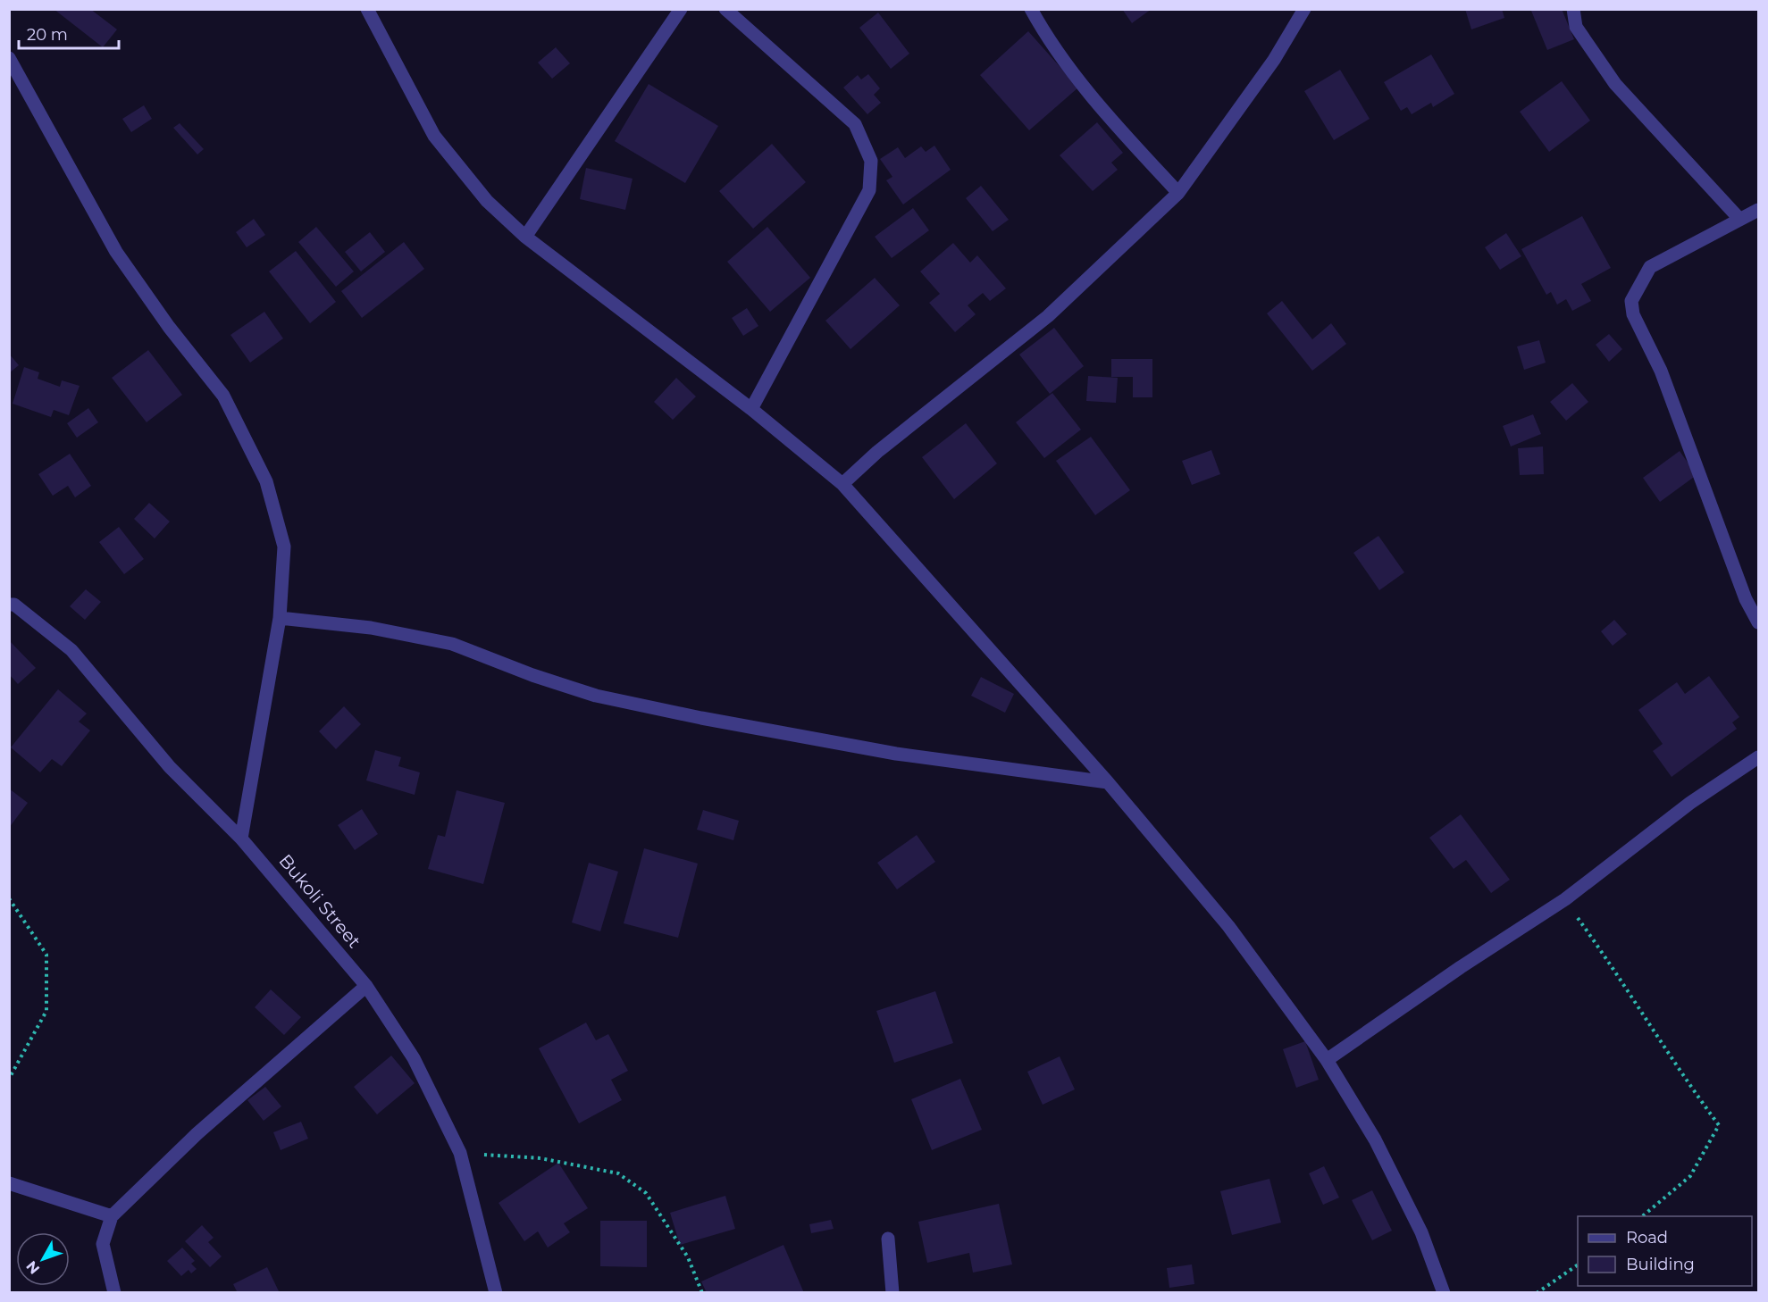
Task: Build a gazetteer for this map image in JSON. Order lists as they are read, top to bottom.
{
  "streets": {
    "street": ["Bukoli Street"]
  },
  "legend": ["Road", "Building"],
  "scale_bar": "20 m",
  "north": "bottom left"
}
